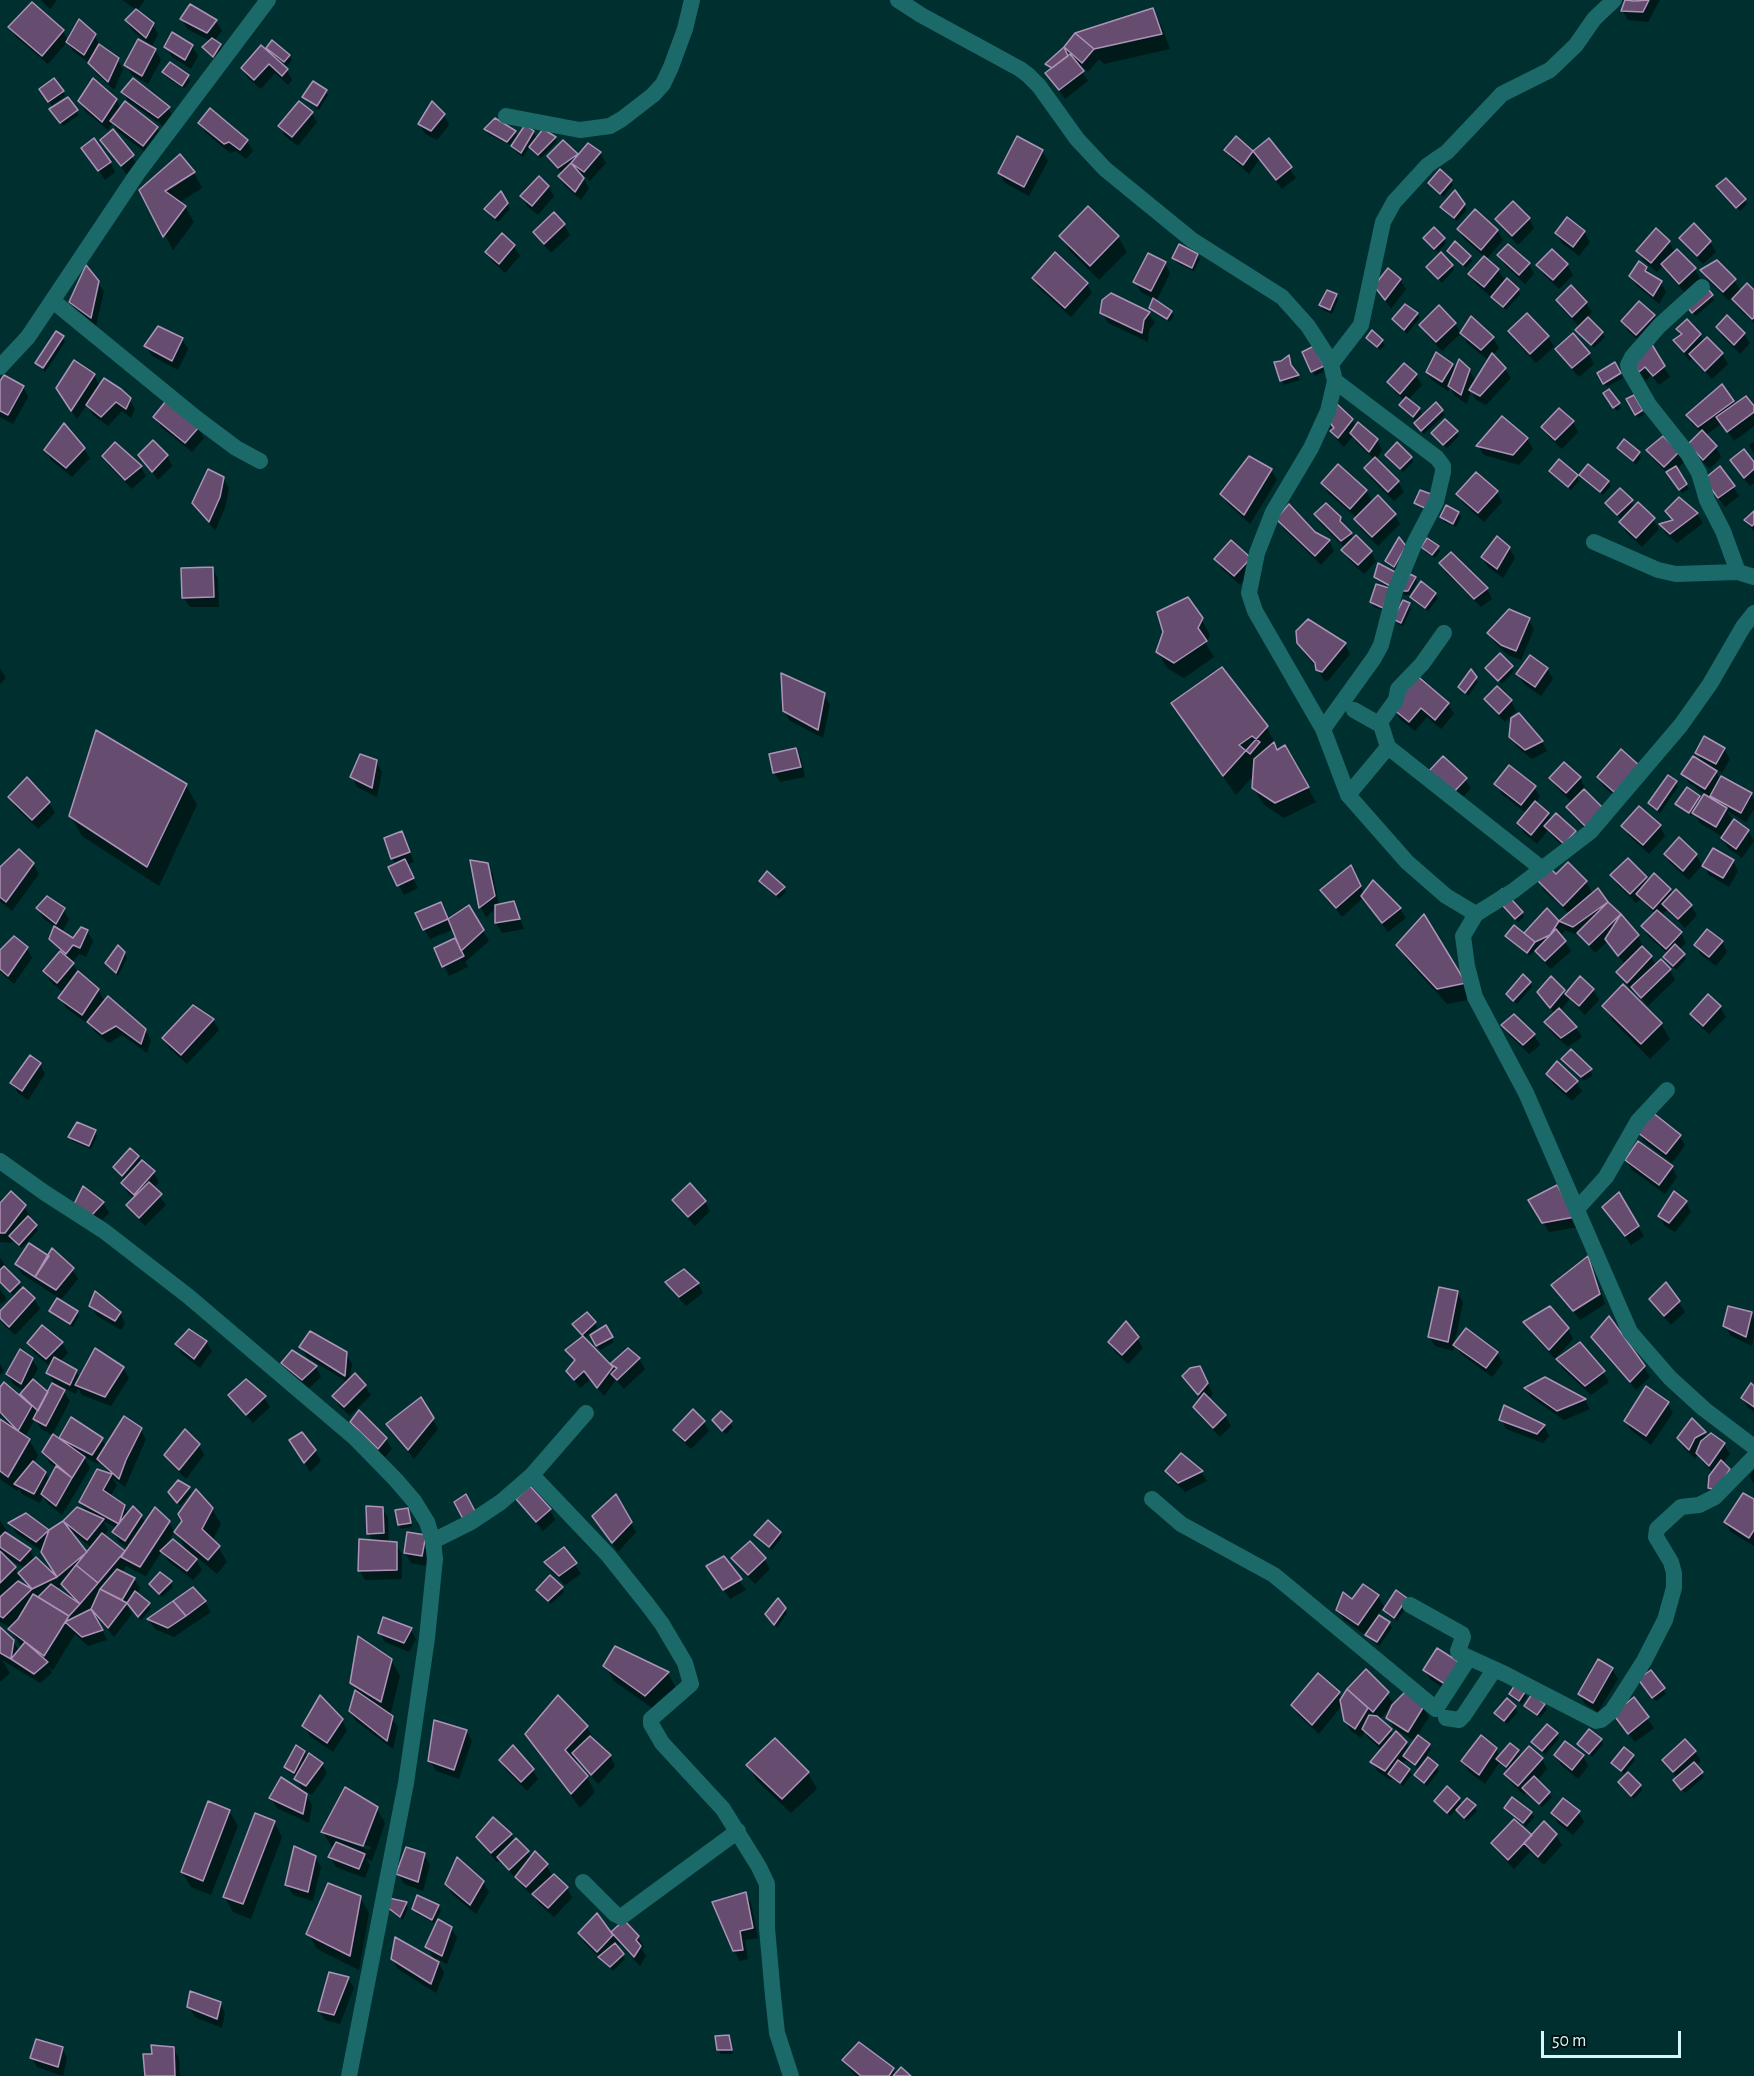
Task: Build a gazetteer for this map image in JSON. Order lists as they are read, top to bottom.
{
  "scale_bar": "50 m"
}
